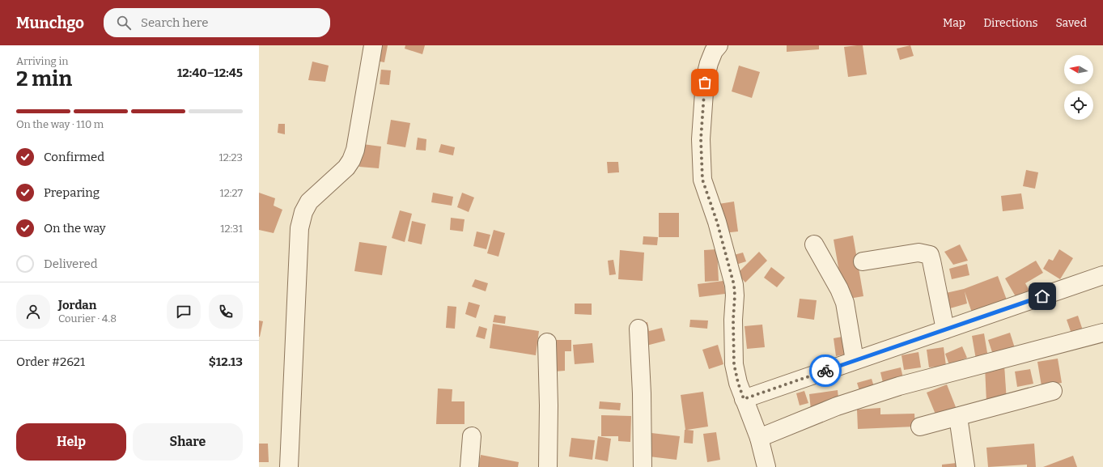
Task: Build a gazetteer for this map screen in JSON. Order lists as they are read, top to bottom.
{
  "north": "left",
  "page": {
    "header": "Munchgo",
    "search": "Search here",
    "nav": ["Map", "Directions", "Saved"],
    "heading": ["2 min", "Arriving in", "12:40–12:45"],
    "panel": [
      "Jordan",
      "Courier · 4.8",
      "Order #2621",
      "$12.13"
    ],
    "bar": "On the way · 110 m",
    "list": [
      ["Confirmed", "12:23"],
      ["Preparing", "12:27"],
      ["On the way", "12:31"],
      "Delivered"
    ],
    "buttons": ["Help", "Share"]
  }
}
